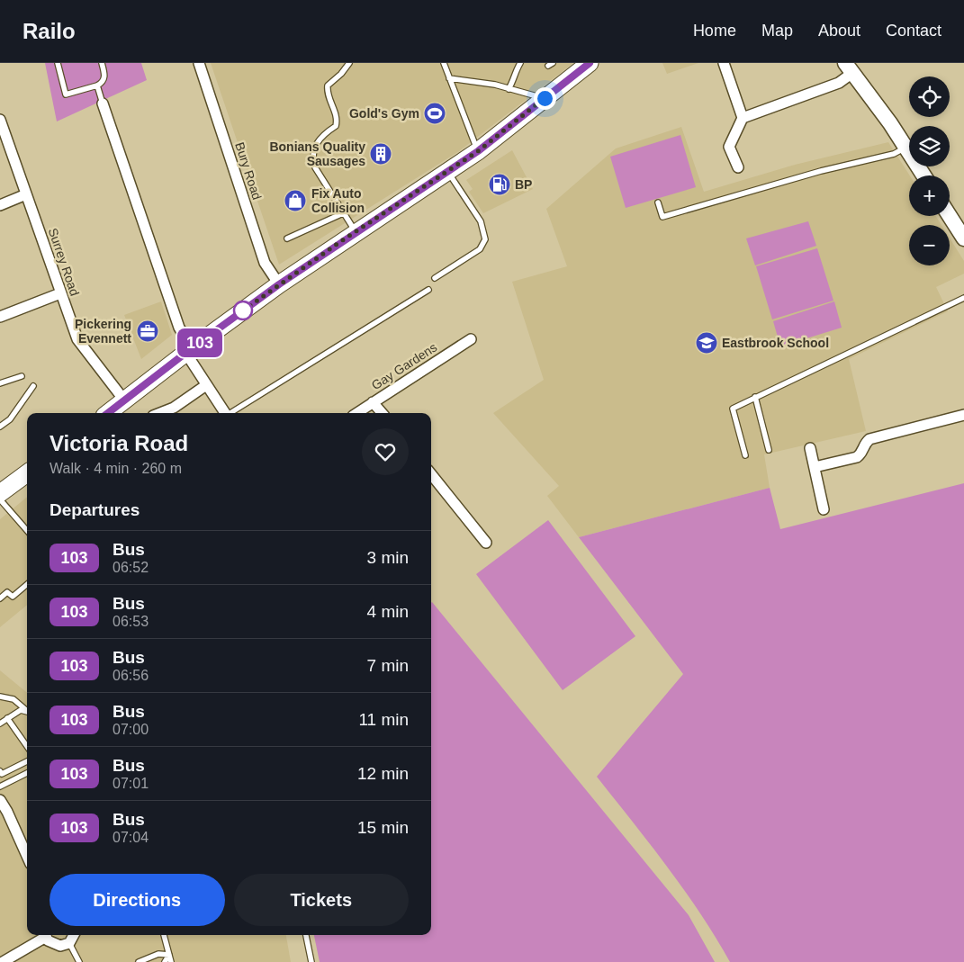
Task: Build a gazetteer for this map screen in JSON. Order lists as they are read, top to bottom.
{
  "streets": {
    "street": ["Bury Road", "Surrey Road", "Gay Gardens"]
  },
  "places": {
    "sports": ["Gold's Gym"],
    "building": ["Bonians Quality Sausages"],
    "fuel station": ["BP"],
    "shop": ["Fix Auto Collision"],
    "office": ["Pickering Evennett"],
    "school or university": ["Eastbrook School"]
  },
  "lines": ["bus line 103"],
  "page": {
    "header": "Railo",
    "nav": [
      "Home",
      "Map",
      "About",
      "Contact"
    ],
    "on_map": "103",
    "map_buttons": ["+", "−"],
    "heading": [
      ["Victoria Road", "Walk · 4 min · 260 m"],
      "Departures"
    ],
    "list": [
      {
        "mark": "103",
        "name": "Bus",
        "note": "06:52",
        "value": "3 min"
      },
      {
        "mark": "103",
        "name": "Bus",
        "note": "06:53",
        "value": "4 min"
      },
      {
        "mark": "103",
        "name": "Bus",
        "note": "06:56",
        "value": "7 min"
      },
      {
        "mark": "103",
        "name": "Bus",
        "note": "07:00",
        "value": "11 min"
      },
      {
        "mark": "103",
        "name": "Bus",
        "note": "07:01",
        "value": "12 min"
      },
      {
        "mark": "103",
        "name": "Bus",
        "note": "07:04",
        "value": "15 min"
      }
    ],
    "buttons": ["Directions", "Tickets"]
  }
}
